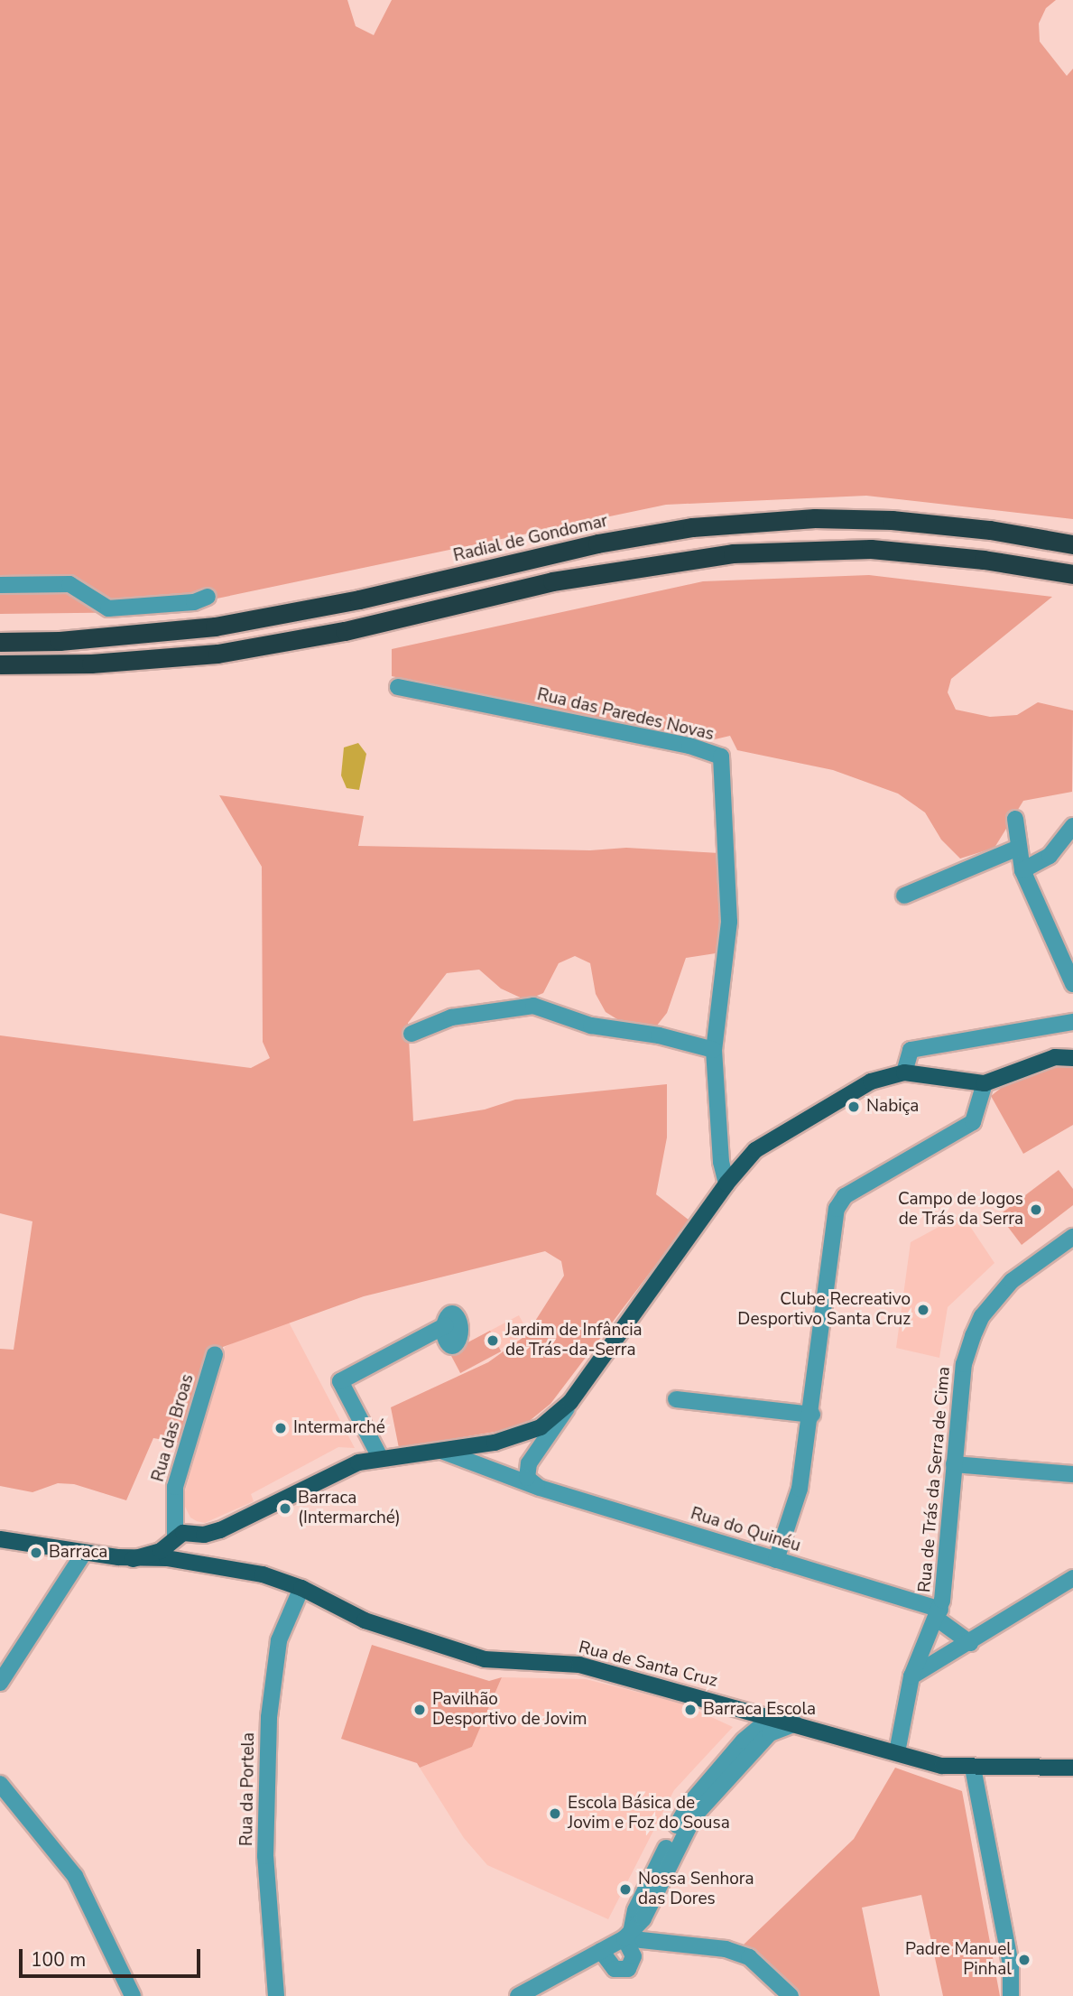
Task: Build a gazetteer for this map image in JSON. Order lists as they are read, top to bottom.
{
  "streets": {
    "highway": ["Radial de Gondomar"],
    "main road": ["Rua de Santa Cruz"],
    "street": [
      "Rua das Paredes Novas",
      "Rua das Broas",
      "Rua de Trás da Serra de Cima",
      "Rua do Quinéu",
      "Rua da Portela"
    ]
  },
  "crossings": [
    ["Rua das Broas", "Rua de Santa Cruz"],
    ["Rua de Trás da Serra de Cima", "Rua do Quinéu"],
    ["Rua de Trás da Serra de Cima", "Rua de Santa Cruz"],
    ["Rua de Santa Cruz", "Rua da Portela"]
  ],
  "places": [
    "Nabiça",
    "Campo de Jogos de Trás da Serra",
    "Clube Recreativo Desportivo Santa Cruz",
    "Jardim de Infância de Trás-da-Serra",
    "Intermarché",
    "Barraca (Intermarché)",
    "Barraca",
    "Pavilhão Desportivo de Jovim",
    "Barraca Escola",
    "Escola Básica de Jovim e Foz do Sousa",
    "Nossa Senhora das Dores",
    "Padre Manuel Pinhal"
  ],
  "scale_bar": "100 m"
}
